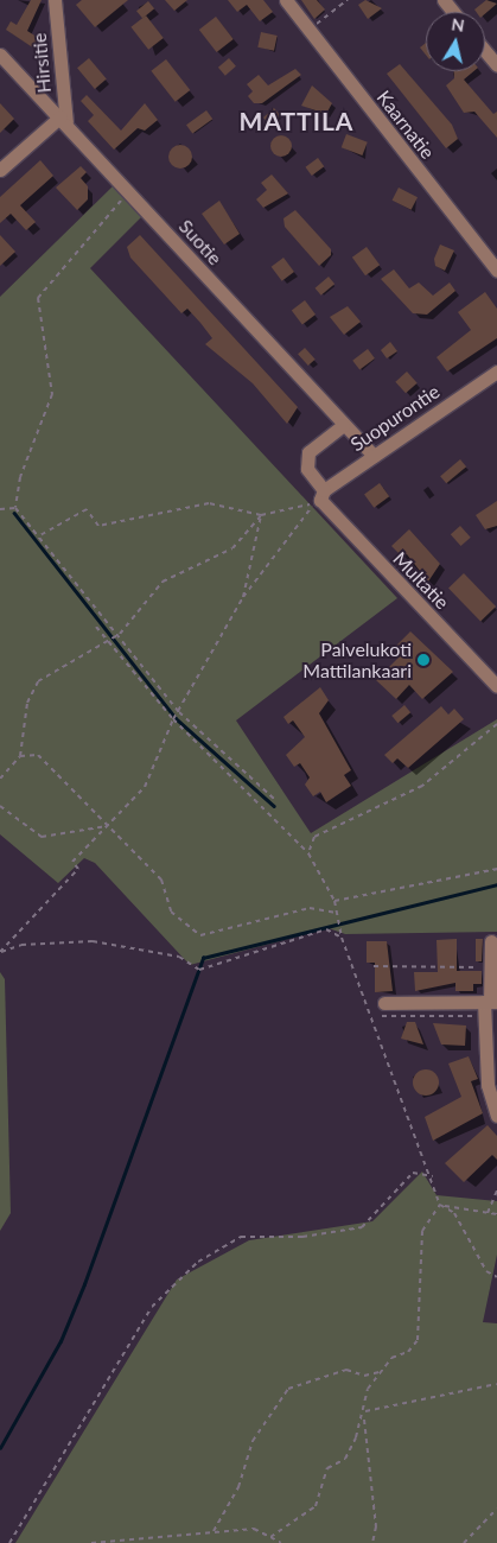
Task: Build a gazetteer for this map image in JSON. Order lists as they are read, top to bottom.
{
  "streets": {
    "street": [
      "Hirsitie",
      "Kaarnatie",
      "Suotie",
      "Suopurontie",
      "Multatie"
    ]
  },
  "crossings": [
    ["Hirsitie", "Suotie"],
    ["Suotie", "Suopurontie"],
    ["Suotie", "Multatie"],
    ["Suopurontie", "Multatie"]
  ],
  "districts": ["MATTILA"],
  "places": ["Palvelukoti Mattilankaari"],
  "north": "top"
}
